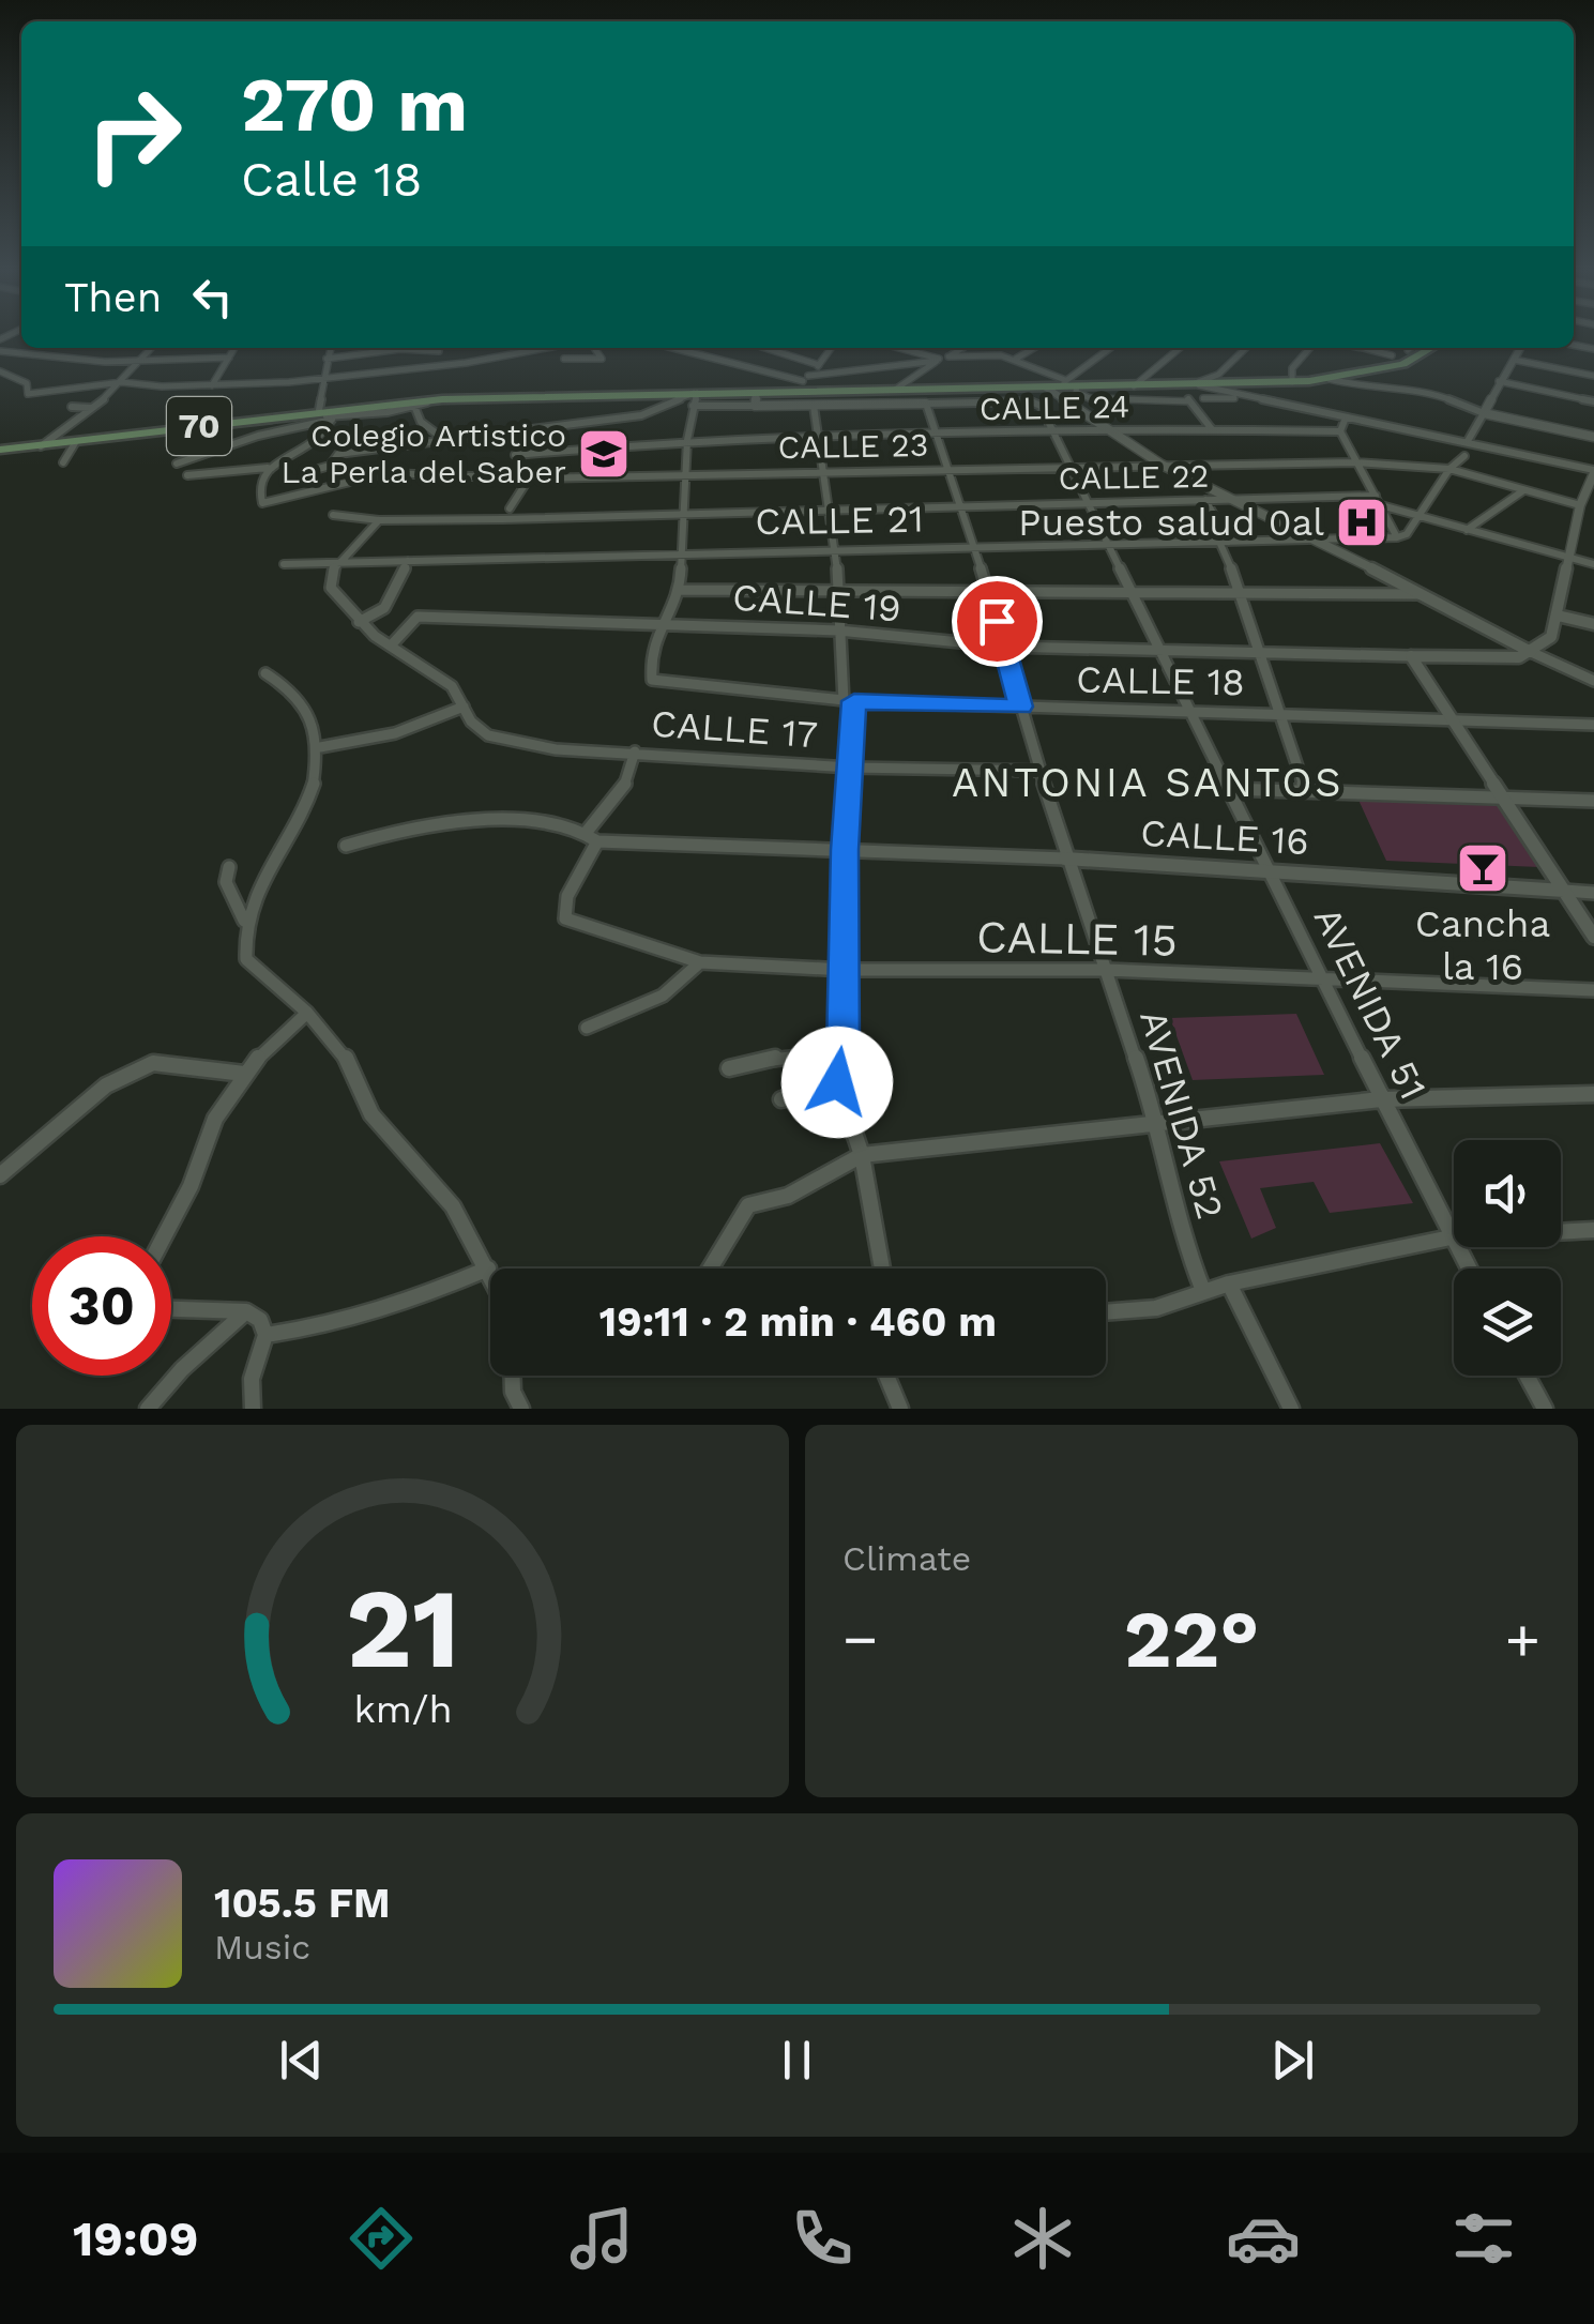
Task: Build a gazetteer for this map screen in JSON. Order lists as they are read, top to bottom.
{
  "streets": {
    "main road": ["70"],
    "street": [
      "CALLE 24",
      "CALLE 23",
      "CALLE 22",
      "CALLE 21",
      "CALLE 19",
      "CALLE 18",
      "CALLE 17",
      "CALLE 16",
      "CALLE 15",
      "AVENIDA 51",
      "AVENIDA 52"
    ]
  },
  "crossings": [
    ["CALLE 24", "AVENIDA 51"],
    ["CALLE 24", "AVENIDA 52"],
    ["CALLE 23", "AVENIDA 51"],
    ["CALLE 23", "AVENIDA 52"],
    ["CALLE 22", "AVENIDA 51"],
    ["CALLE 22", "AVENIDA 52"],
    ["CALLE 21", "AVENIDA 51"],
    ["CALLE 21", "AVENIDA 52"],
    ["CALLE 19", "CALLE 18"],
    ["CALLE 19", "AVENIDA 51"],
    ["CALLE 19", "AVENIDA 52"],
    ["CALLE 18", "AVENIDA 51"],
    ["CALLE 18", "AVENIDA 52"],
    ["CALLE 17", "AVENIDA 52"],
    ["CALLE 16", "CALLE 15"],
    ["CALLE 16", "AVENIDA 51"],
    ["CALLE 16", "AVENIDA 52"],
    ["CALLE 15", "AVENIDA 51"],
    ["CALLE 15", "AVENIDA 52"],
    ["AVENIDA 51", "AVENIDA 52"]
  ],
  "districts": ["ANTONIA SANTOS"],
  "places": {
    "school or university": ["Colegio Artistico La Perla del Saber"],
    "hospital": ["Puesto salud 0al"],
    "bar": ["Cancha la 16"]
  },
  "page": {
    "turn": ["270 m", "Calle 18"],
    "then": "Then",
    "limit": "30",
    "trip": "19:11 · 2 min · 460 m",
    "tile": "Climate",
    "heat": ["−", "22°", "+"],
    "song": ["105.5 FM", "Music"],
    "tabs": "19:09",
    "gauge": ["21", "km/h"]
  }
}
